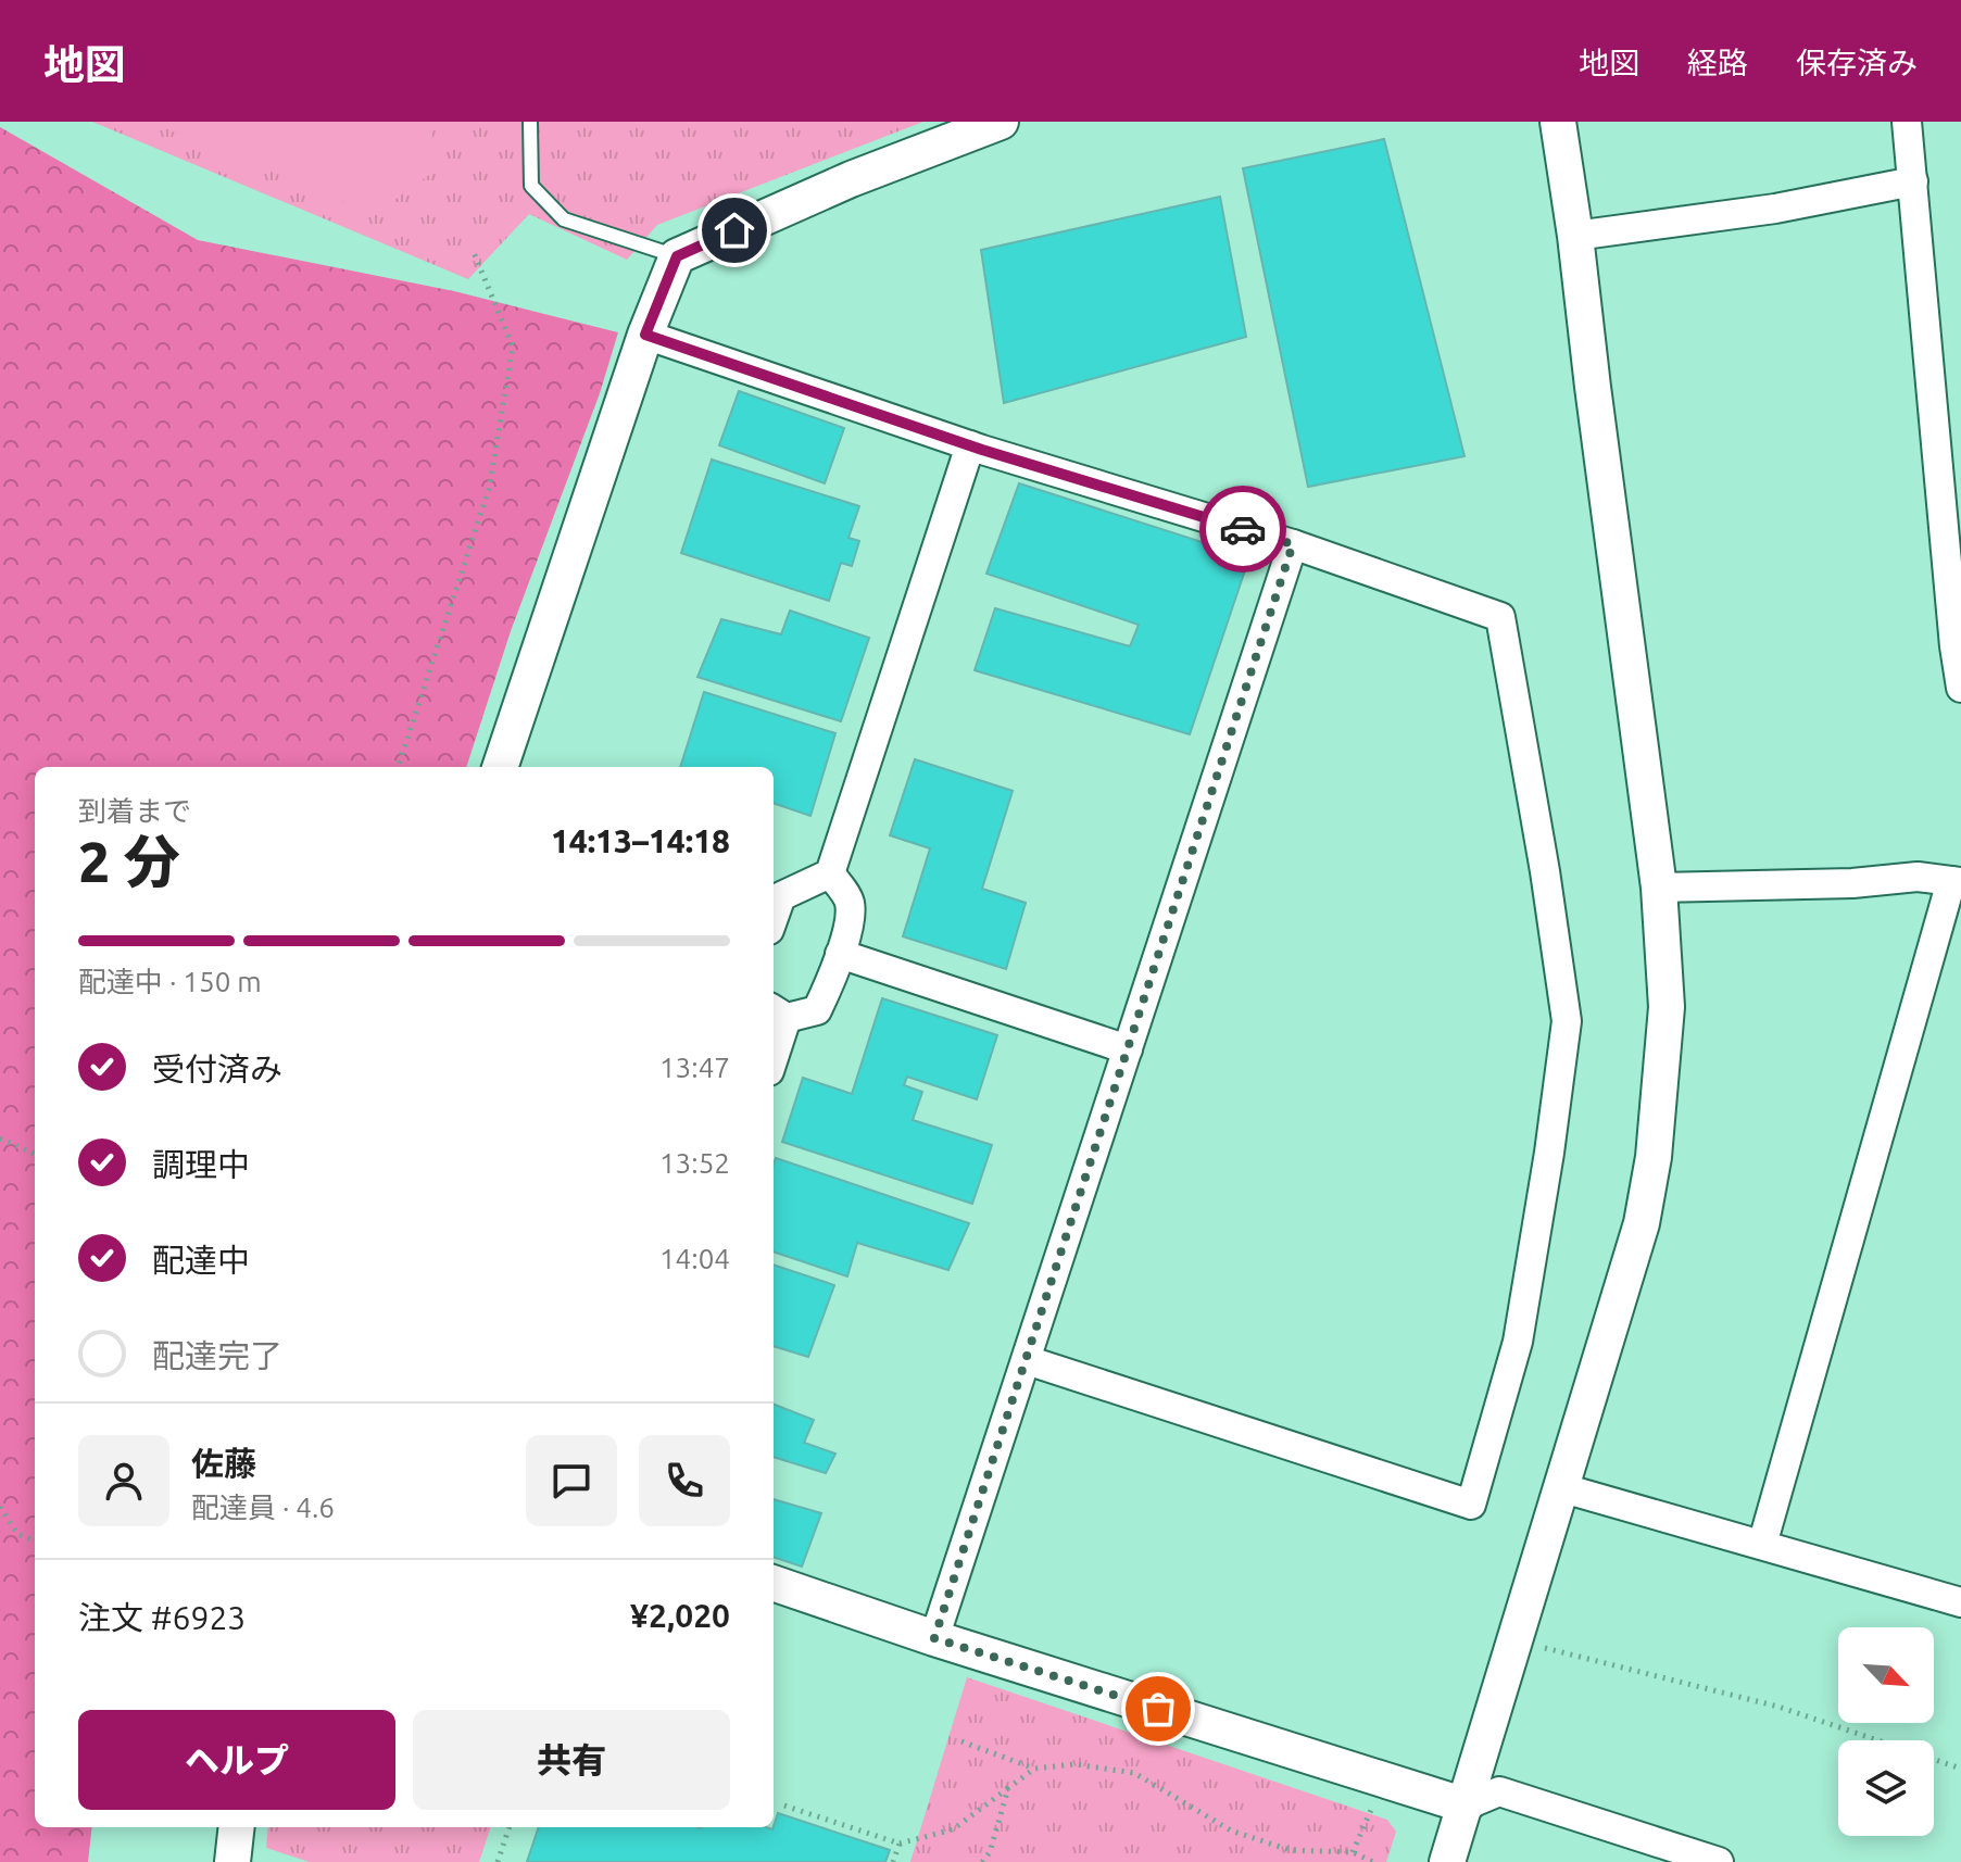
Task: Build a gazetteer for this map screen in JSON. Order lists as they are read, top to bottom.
{
  "north": "bottom right",
  "page": {
    "header": "地図",
    "nav": ["地図", "経路", "保存済み"],
    "heading": ["2 分", "到着まで", "14:13–14:18"],
    "panel": [
      "佐藤",
      "配達員 · 4.6",
      "注文 #6923",
      "¥2,020"
    ],
    "bar": "配達中 · 150 m",
    "list": [
      ["受付済み", "13:47"],
      ["調理中", "13:52"],
      ["配達中", "14:04"],
      "配達完了"
    ],
    "buttons": ["ヘルプ", "共有"]
  }
}
